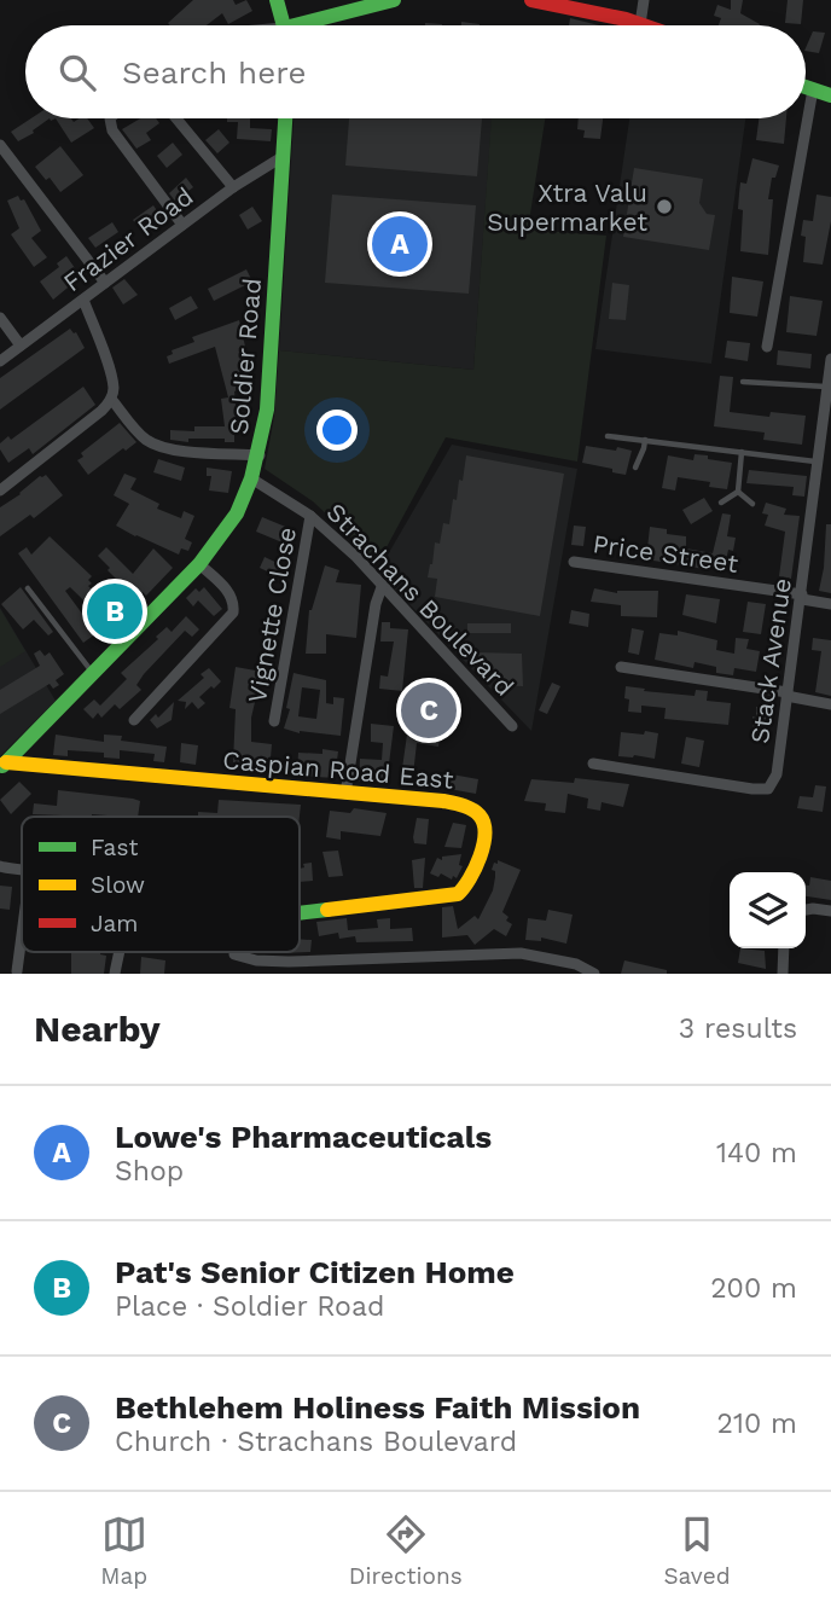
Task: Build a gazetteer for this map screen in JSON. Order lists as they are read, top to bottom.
{
  "streets": {
    "street": [
      "Frazier Road",
      "Soldier Road",
      "Price Street",
      "Strachans Boulevard",
      "Vignette Close",
      "Stack Avenue",
      "Caspian Road East"
    ]
  },
  "crossings": [
    ["Frazier Road", "Soldier Road"],
    ["Soldier Road", "Strachans Boulevard"],
    ["Soldier Road", "Caspian Road East"],
    ["Price Street", "Stack Avenue"],
    ["Strachans Boulevard", "Vignette Close"]
  ],
  "places": ["Xtra Valu Supermarket"],
  "legend": ["Fast", "Slow", "Jam"],
  "page": {
    "search": "Search here",
    "pins": ["A", "B", "C"],
    "heading": ["Nearby", "3 results"],
    "list": [
      {
        "mark": "A",
        "name": "Lowe's Pharmaceuticals",
        "note": "Shop",
        "value": "140 m"
      },
      {
        "mark": "B",
        "name": "Pat's Senior Citizen Home",
        "note": "Place · Soldier Road",
        "value": "200 m"
      },
      {
        "mark": "C",
        "name": "Bethlehem Holiness Faith Mission",
        "note": "Church · Strachans Boulevard",
        "value": "210 m"
      }
    ],
    "nav": ["Map", "Directions", "Saved"]
  }
}
